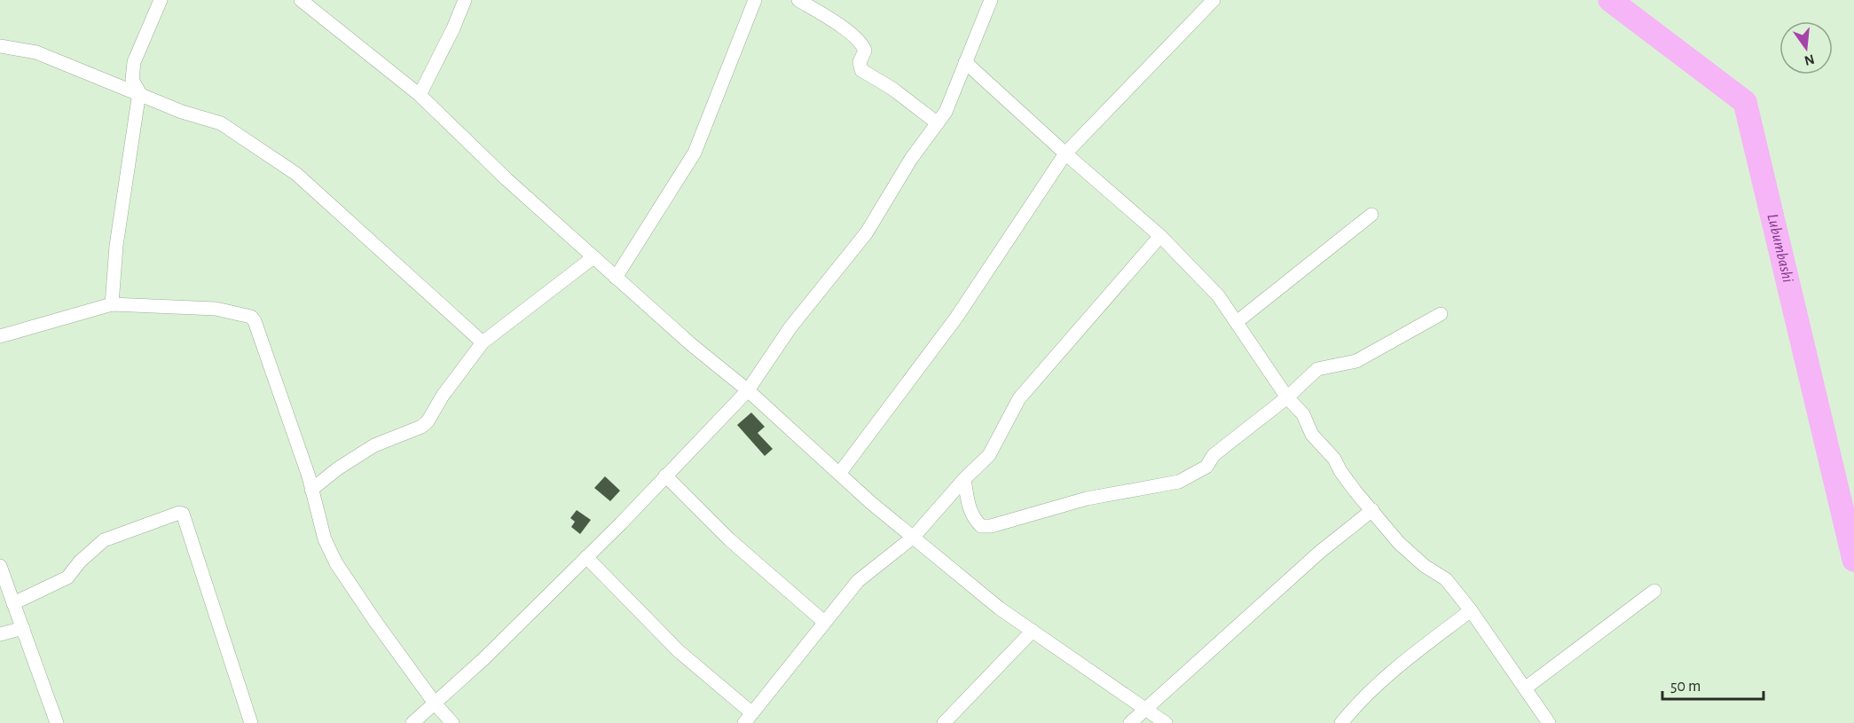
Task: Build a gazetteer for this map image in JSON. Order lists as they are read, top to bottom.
{
  "water": ["Lubumbashi"],
  "scale_bar": "50 m",
  "north": "bottom"
}
